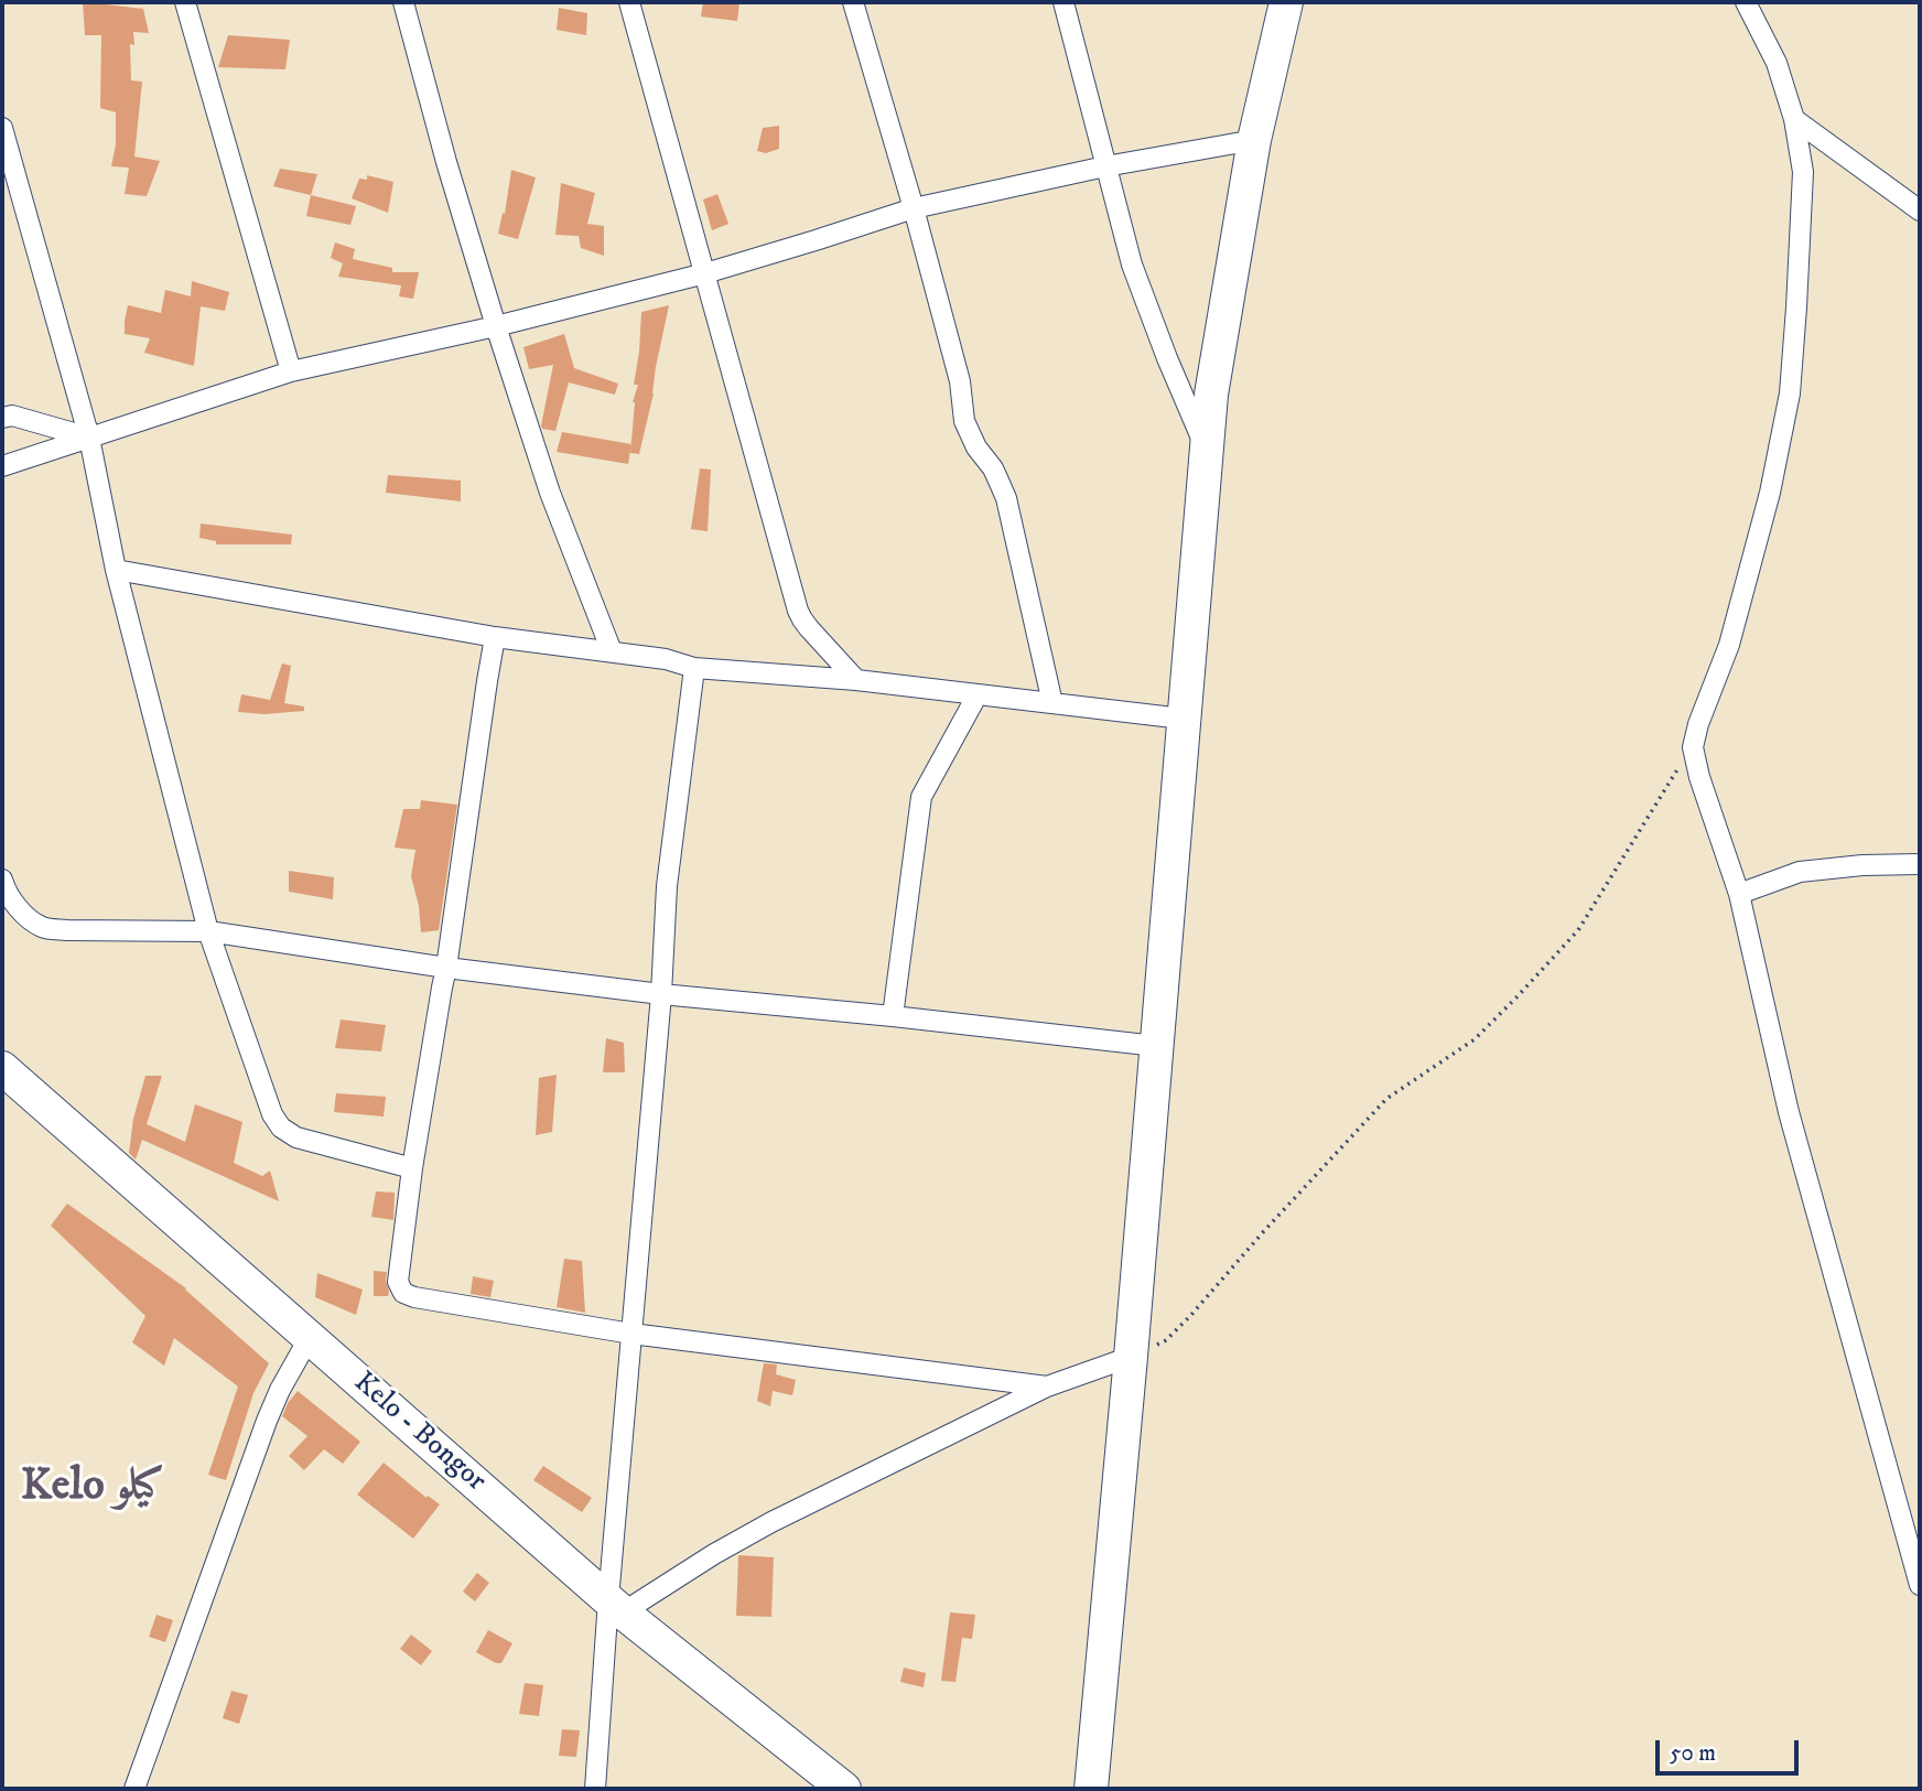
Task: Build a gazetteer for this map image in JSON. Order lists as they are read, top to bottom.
{
  "streets": {
    "highway": ["Kelo - Bongor"]
  },
  "districts": ["Kelo كيلو"],
  "scale_bar": "50 m"
}
